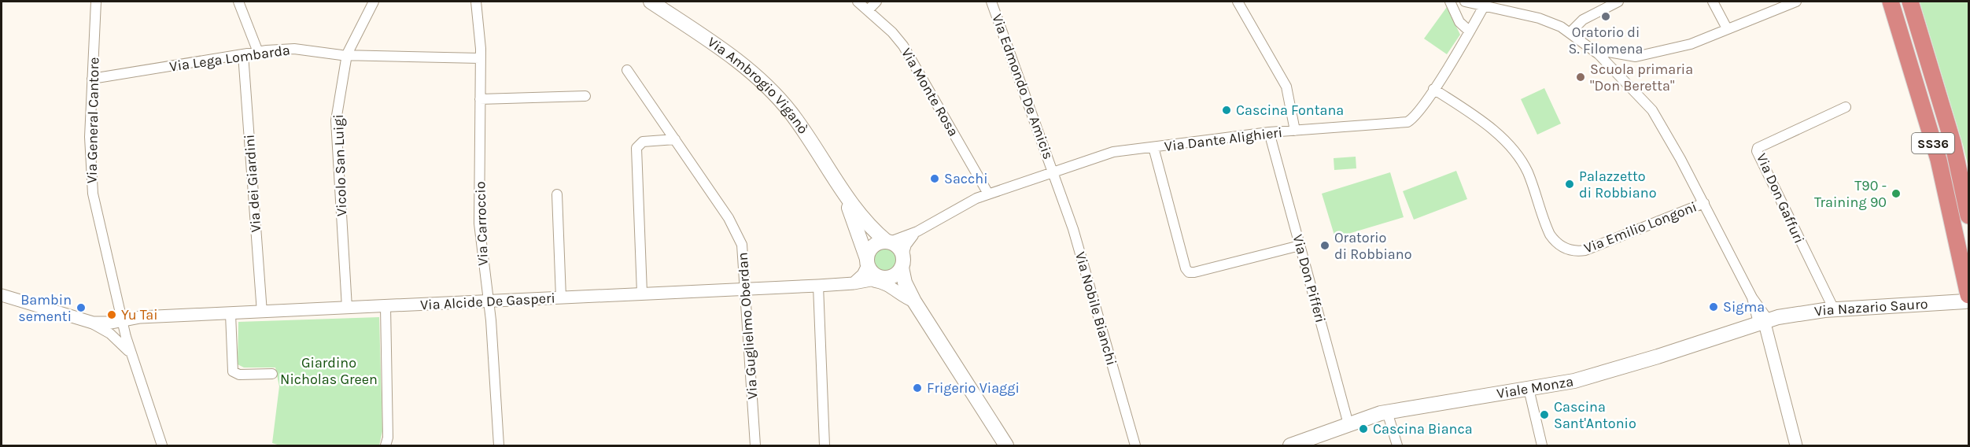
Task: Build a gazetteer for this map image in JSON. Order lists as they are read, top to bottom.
{
  "streets": {
    "highway": ["SS36"],
    "main road": ["Via Ambrogio Viganò", "Via Nazario Sauro", "Viale Monza"],
    "street": [
      "Via Lega Lombarda",
      "Via Edmondo De Amicis",
      "Via Monte Rosa",
      "Via General Cantore",
      "Via Dante Alighieri",
      "Vicolo San Luigi",
      "Via dei Giardini",
      "Via Don Gaffuri",
      "Via Carroccio",
      "Via Emilio Longoni",
      "Via Don Pifferi",
      "Via Alcide De Gasperi",
      "Via Nobile Bianchi",
      "Via Guglielmo Oberdan"
    ]
  },
  "crossings": [
    ["Via Lega Lombarda", "Via General Cantore"],
    ["Via Lega Lombarda", "Vicolo San Luigi"],
    ["Via Lega Lombarda", "Via dei Giardini"],
    ["Via Lega Lombarda", "Via Carroccio"],
    ["Via Edmondo De Amicis", "Via Dante Alighieri"],
    ["Via Edmondo De Amicis", "Via Nobile Bianchi"],
    ["Via Ambrogio Viganò", "Via Dante Alighieri"],
    ["Via Ambrogio Viganò", "Via Alcide De Gasperi"],
    ["Via Monte Rosa", "Via Dante Alighieri"],
    ["Via General Cantore", "Via Alcide De Gasperi"],
    ["Via Dante Alighieri", "Via Emilio Longoni"],
    ["Via Dante Alighieri", "Via Don Pifferi"],
    ["Via Dante Alighieri", "Via Alcide De Gasperi"],
    ["Via Dante Alighieri", "Via Nobile Bianchi"],
    ["SS36", "Via Nazario Sauro"],
    ["Vicolo San Luigi", "Via Alcide De Gasperi"],
    ["Via dei Giardini", "Via Alcide De Gasperi"],
    ["Via Don Gaffuri", "Via Nazario Sauro"],
    ["Via Carroccio", "Via Alcide De Gasperi"],
    ["Via Don Pifferi", "Viale Monza"],
    ["Via Alcide De Gasperi", "Via Guglielmo Oberdan"],
    ["Via Nazario Sauro", "Viale Monza"]
  ],
  "parks": ["Giardino Nicholas Green"],
  "places": [
    "Oratorio di S. Filomena",
    "Scuola primaria \"Don Beretta\"",
    "Cascina Fontana",
    "Sacchi",
    "Palazzetto di Robbiano",
    "T90 - Training 90",
    "Oratorio di Robbiano",
    "Sigma",
    "Bambin sementi",
    "Yu Tai",
    "Frigerio Viaggi",
    "Cascina Sant'Antonio",
    "Cascina Bianca"
  ]
}
